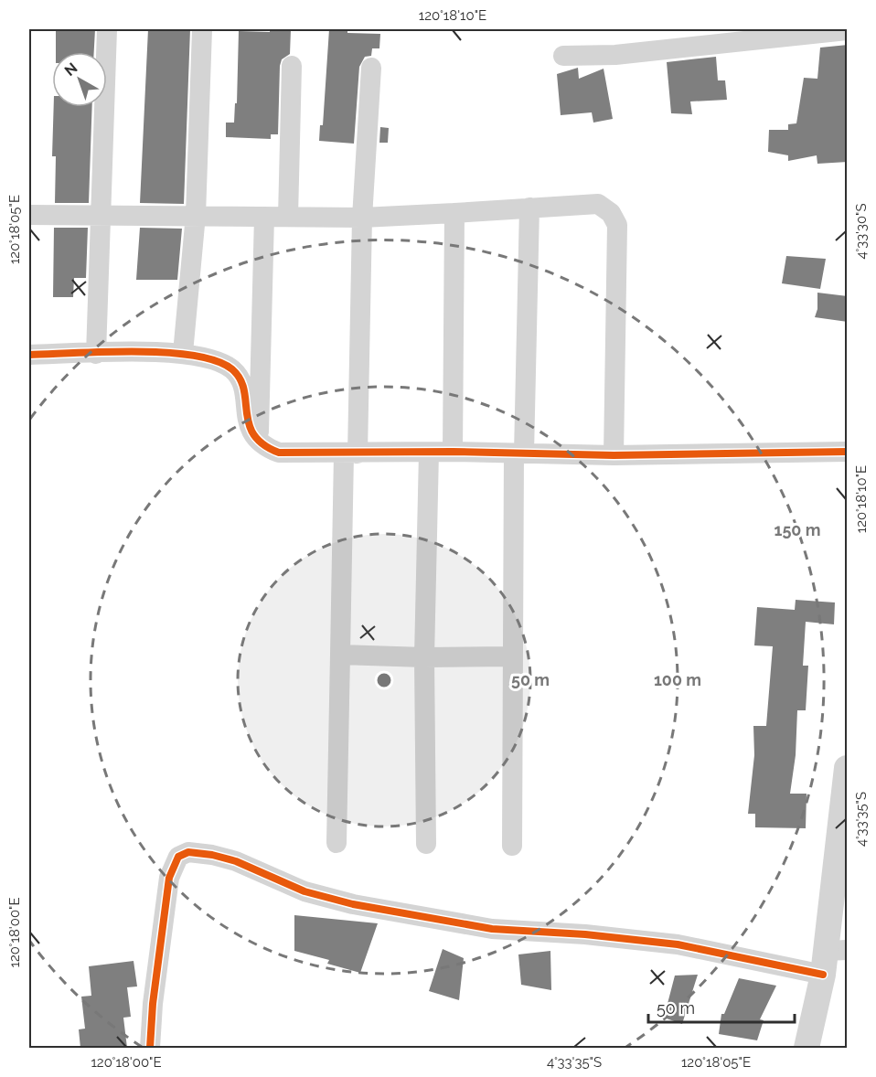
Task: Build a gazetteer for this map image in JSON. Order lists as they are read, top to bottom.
{
  "scale_bar": "50 m",
  "north": "top left",
  "coordinates": [
    "120°18'10\"E",
    "120°18'05\"E",
    "4°33'30\"S",
    "4°33'35\"S",
    "120°18'00\"E"
  ],
  "rings": ["150 m", "50 m", "100 m"]
}
